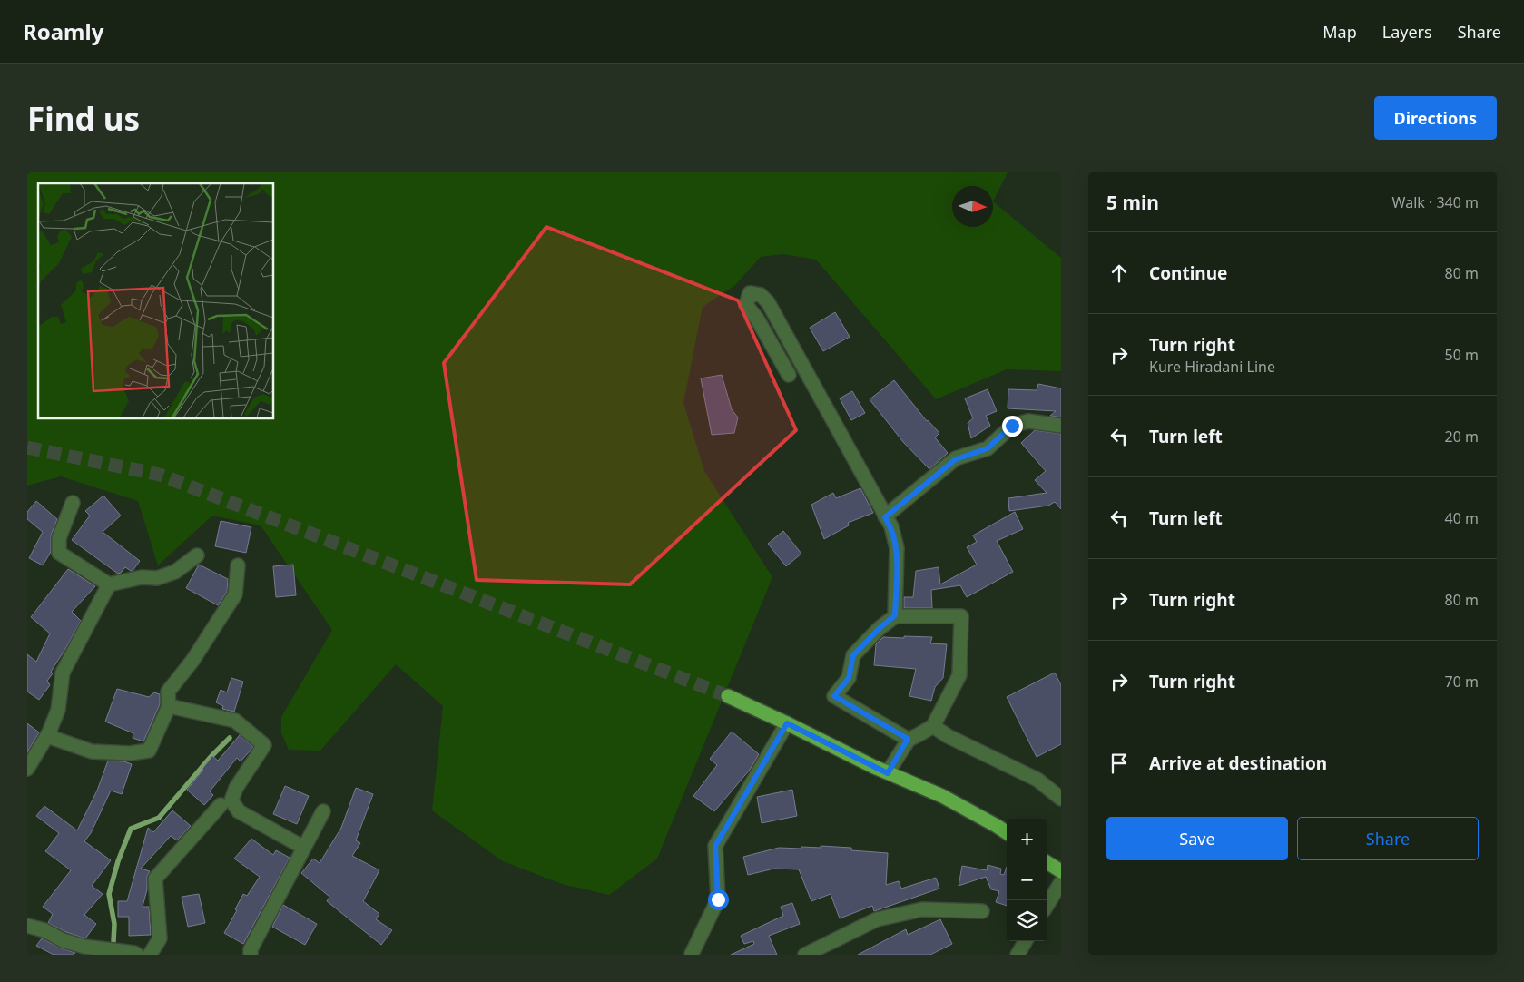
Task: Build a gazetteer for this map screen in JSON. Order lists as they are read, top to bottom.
{
  "north": "right",
  "page": {
    "header": "Roamly",
    "nav": ["Map", "Layers", "Share"],
    "buttons": [
      "Directions",
      ["Save", "Share"]
    ],
    "title": "Find us",
    "heading": ["5 min", "Walk · 340 m"],
    "list": [
      ["Continue", "80 m"],
      ["Turn right", "Kure Hiradani Line", "50 m"],
      ["Turn left", "20 m"],
      ["Turn left", "40 m"],
      ["Turn right", "80 m"],
      ["Turn right", "70 m"],
      "Arrive at destination"
    ],
    "map_buttons": ["+", "−"]
  }
}
